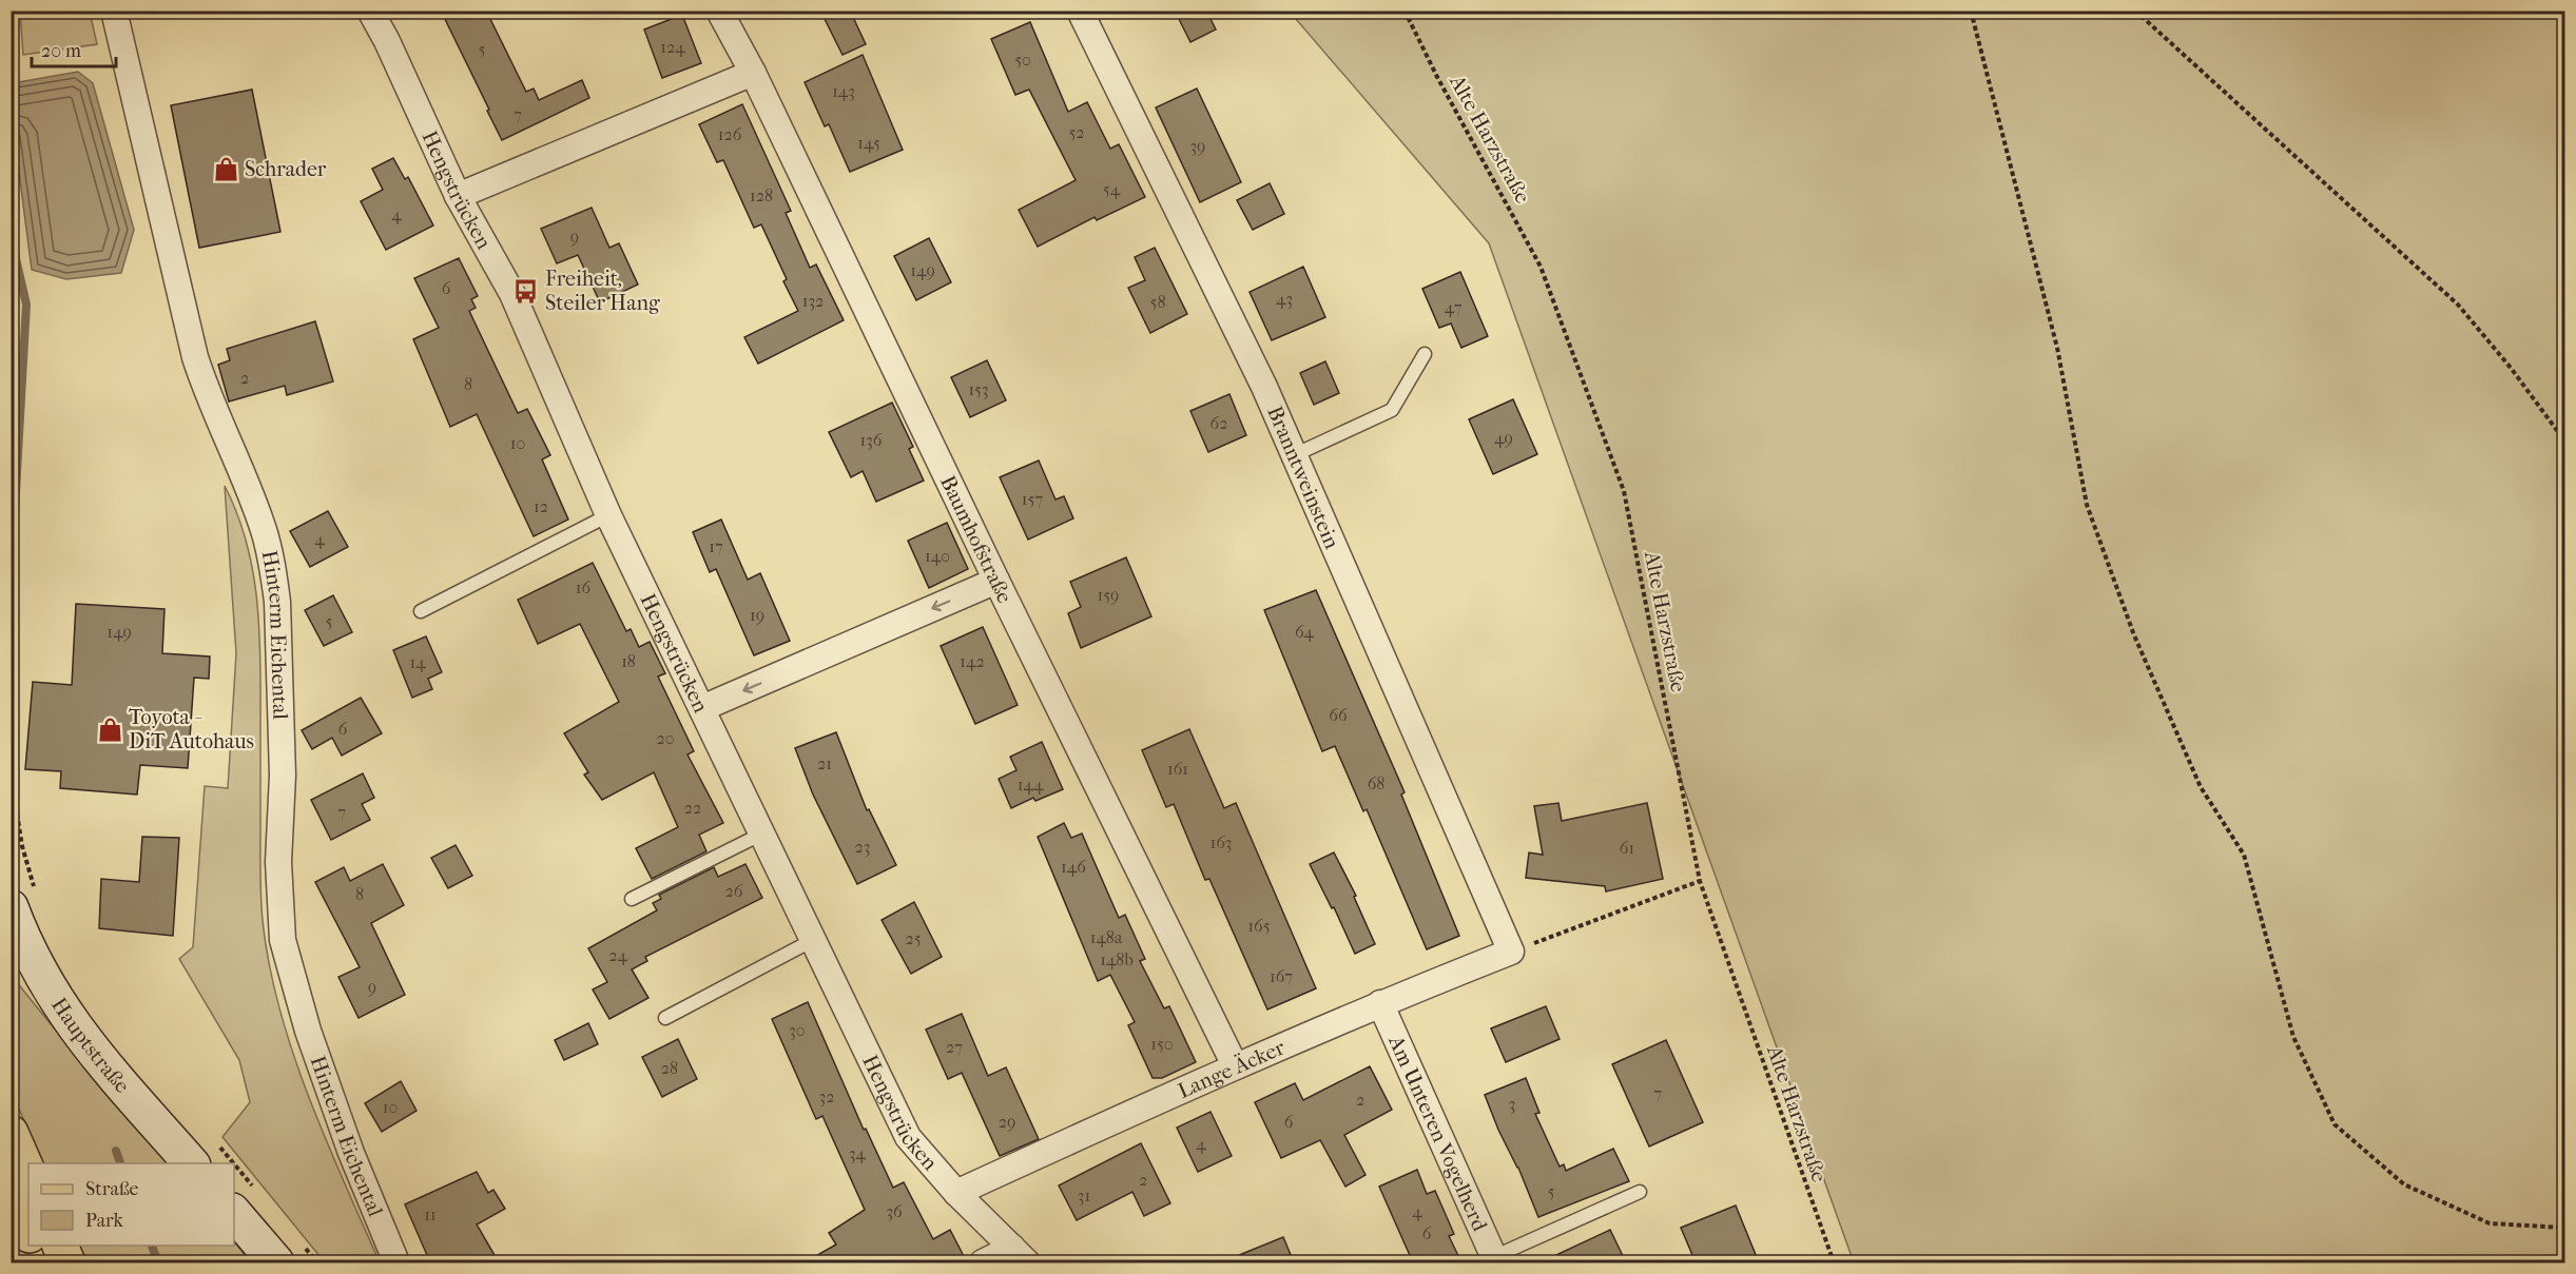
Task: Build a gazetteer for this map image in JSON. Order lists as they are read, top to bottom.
{
  "streets": {
    "street": [
      "Hengstrücken",
      "Branntweinstein",
      "Baumhofstraße",
      "Hinterm Eichental",
      "Hauptstraße",
      "Lange Äcker",
      "Am Unteren Vogelherd"
    ],
    "path": ["Alte Harzstraße"]
  },
  "crossings": [
    ["Hengstrücken", "Lange Äcker"],
    ["Branntweinstein", "Lange Äcker"],
    ["Baumhofstraße", "Lange Äcker"],
    ["Lange Äcker", "Am Unteren Vogelherd"]
  ],
  "places": {
    "shop": ["Schrader", "Toyota - DiT Autohaus"],
    "bus stop": ["Freiheit, Steiler Hang"]
  },
  "house_numbers": [
    "124",
    "5",
    "50",
    "143",
    "7",
    "52",
    "126",
    "145",
    "39",
    "54",
    "128",
    "4",
    "9",
    "149",
    "6",
    "43",
    "132",
    "58",
    "47",
    "2",
    "8",
    "153",
    "62",
    "49",
    "136",
    "10",
    "157",
    "12",
    "4",
    "17",
    "140",
    "16",
    "159",
    "19",
    "5",
    "149",
    "64",
    "18",
    "142",
    "14",
    "66",
    "6",
    "20",
    "21",
    "161",
    "68",
    "144",
    "22",
    "7",
    "163",
    "23",
    "61",
    "146",
    "26",
    "8",
    "165",
    "148a",
    "25",
    "24",
    "148b",
    "167",
    "9",
    "30",
    "150",
    "27",
    "28",
    "7",
    "32",
    "2",
    "3",
    "10",
    "29",
    "6",
    "4",
    "34",
    "2",
    "5",
    "31",
    "36",
    "4",
    "11",
    "6"
  ],
  "legend": ["Straße", "Park"],
  "scale_bar": "20 m"
}
